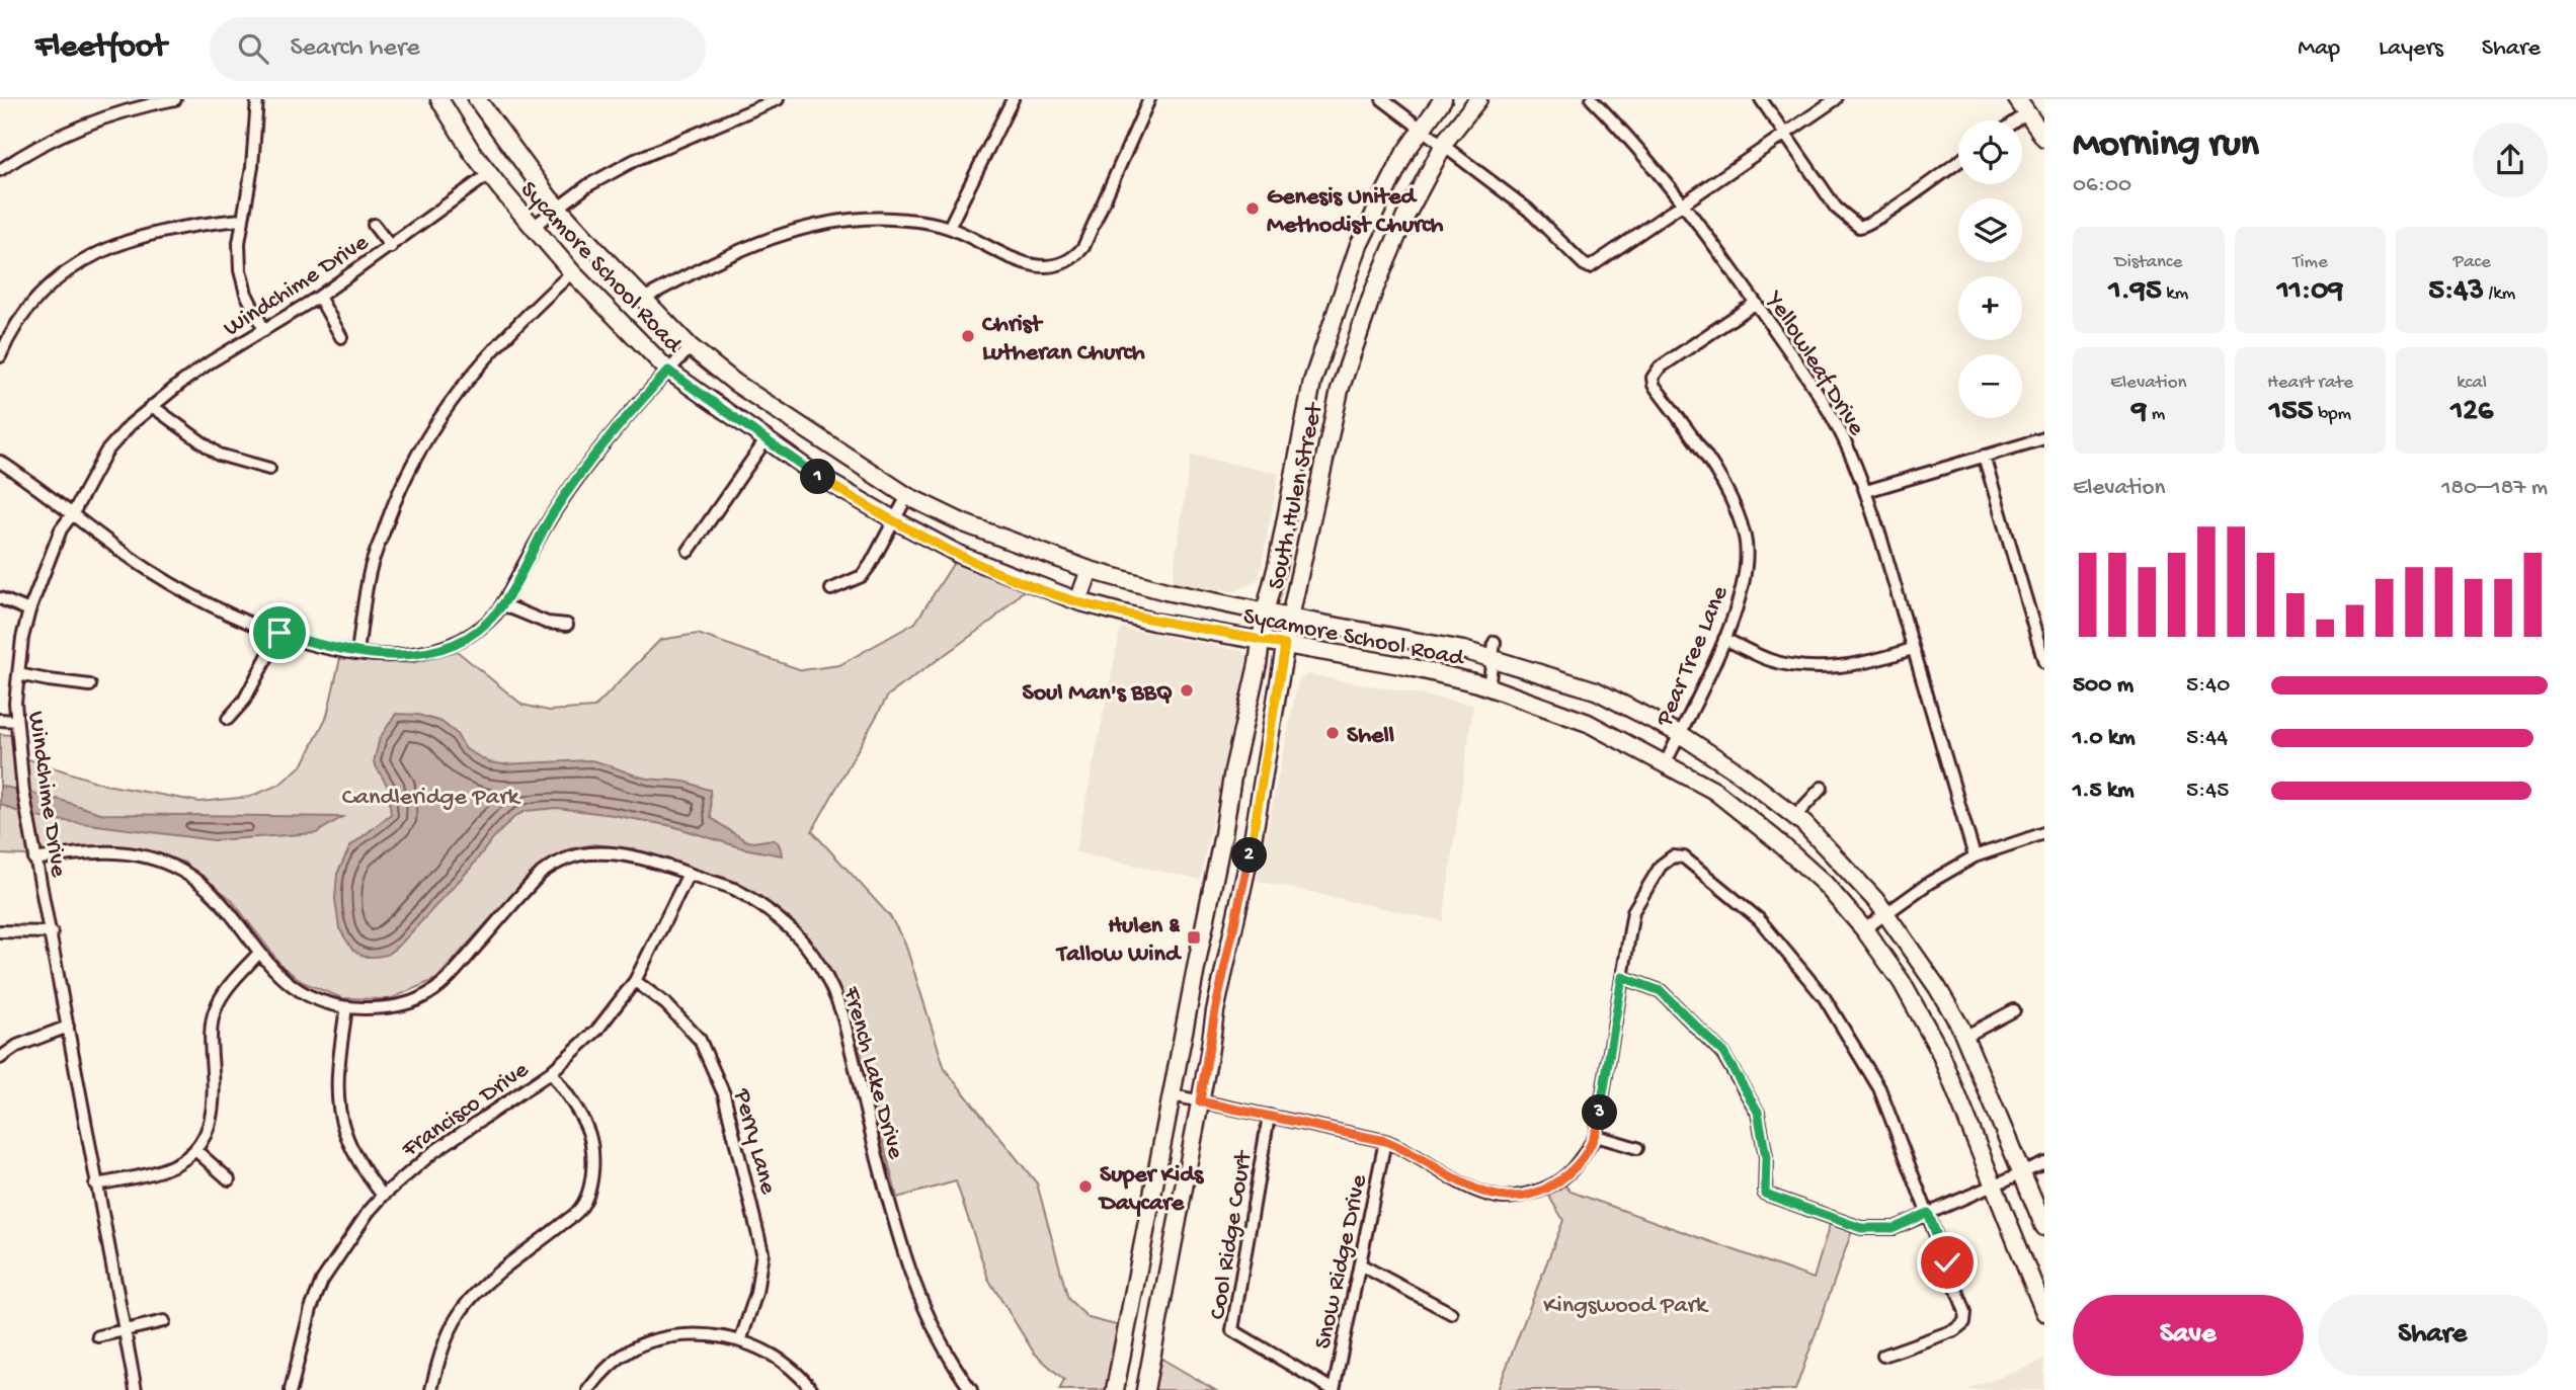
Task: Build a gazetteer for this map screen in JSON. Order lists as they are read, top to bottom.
{
  "streets": {
    "main road": ["Sycamore School Road", "South Hulen Street"],
    "street": [
      "Windchime Drive",
      "Yellowleaf Drive",
      "Pear Tree Lane",
      "French Lake Drive",
      "Francisco Drive",
      "Perry Lane",
      "Cool Ridge Court",
      "Snow Ridge Drive"
    ]
  },
  "crossings": [
    ["Sycamore School Road", "Windchime Drive"],
    ["Sycamore School Road", "South Hulen Street"],
    ["Sycamore School Road", "Pear Tree Lane"],
    ["Windchime Drive", "French Lake Drive"],
    ["Yellowleaf Drive", "Pear Tree Lane"],
    ["French Lake Drive", "Francisco Drive"],
    ["Francisco Drive", "Perry Lane"],
    ["Cool Ridge Court", "Snow Ridge Drive"]
  ],
  "parks": ["Candleridge Park", "Kingswood Park"],
  "places": {
    "other": [
      "Genesis United Methodist Church",
      "Christ Lutheran Church",
      "Soul Man's BBQ",
      "Shell",
      "Super Kids Daycare"
    ],
    "transit": ["Hulen & Tallow Wind"]
  },
  "page": {
    "header": "Fleetfoot",
    "search": "Search here",
    "nav": ["Map", "Layers", "Share"],
    "heading": ["Morning run", "06:00"],
    "map_buttons": ["+", "−"],
    "stats": [
      ["Distance", "1.95 km"],
      ["Time", "11:09"],
      ["Pace", "5:43 /km"],
      ["Elevation", "9 m"],
      ["Heart rate", "155 bpm"],
      ["kcal", "126"]
    ],
    "pins": ["1", "2", "3"],
    "chart": ["Elevation", "180–187 m"],
    "list": [
      {
        "name": "500 m",
        "note": "5:40"
      },
      {
        "name": "1.0 km",
        "note": "5:44"
      },
      {
        "name": "1.5 km",
        "note": "5:45"
      }
    ],
    "buttons": ["Save", "Share"]
  }
}
